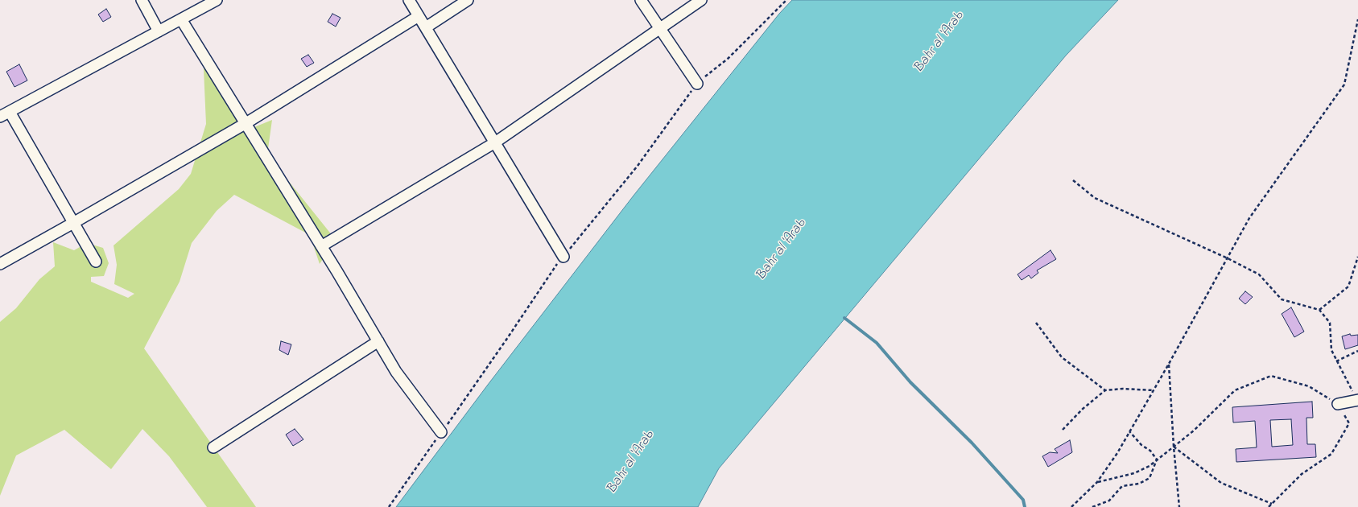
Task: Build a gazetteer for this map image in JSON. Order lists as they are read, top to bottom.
{
  "water": ["Bahr al 'Arab"]
}
